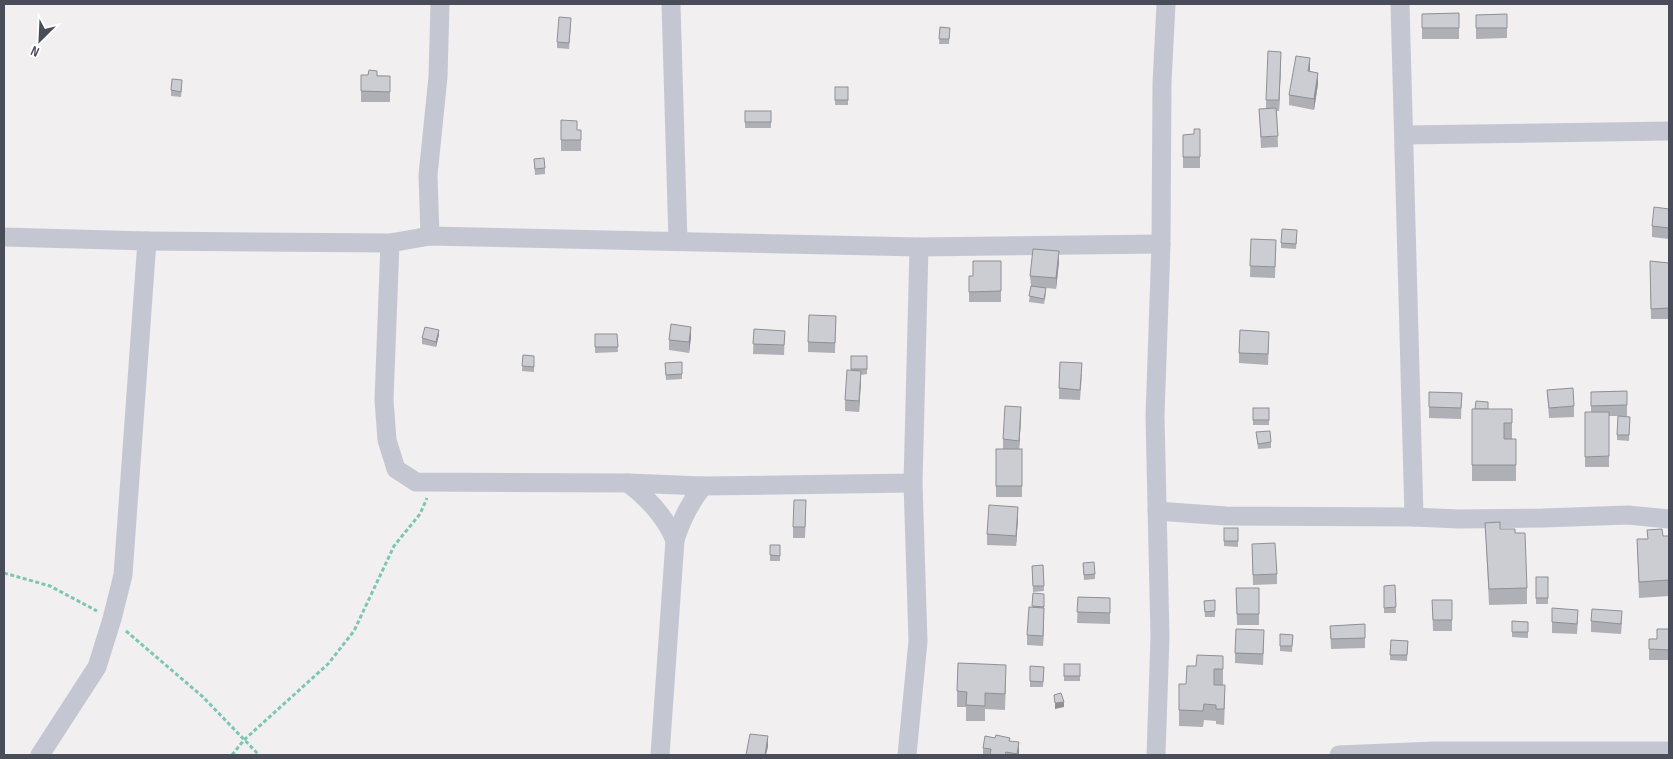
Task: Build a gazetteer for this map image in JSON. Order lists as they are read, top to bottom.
{
  "north": "bottom left"
}
